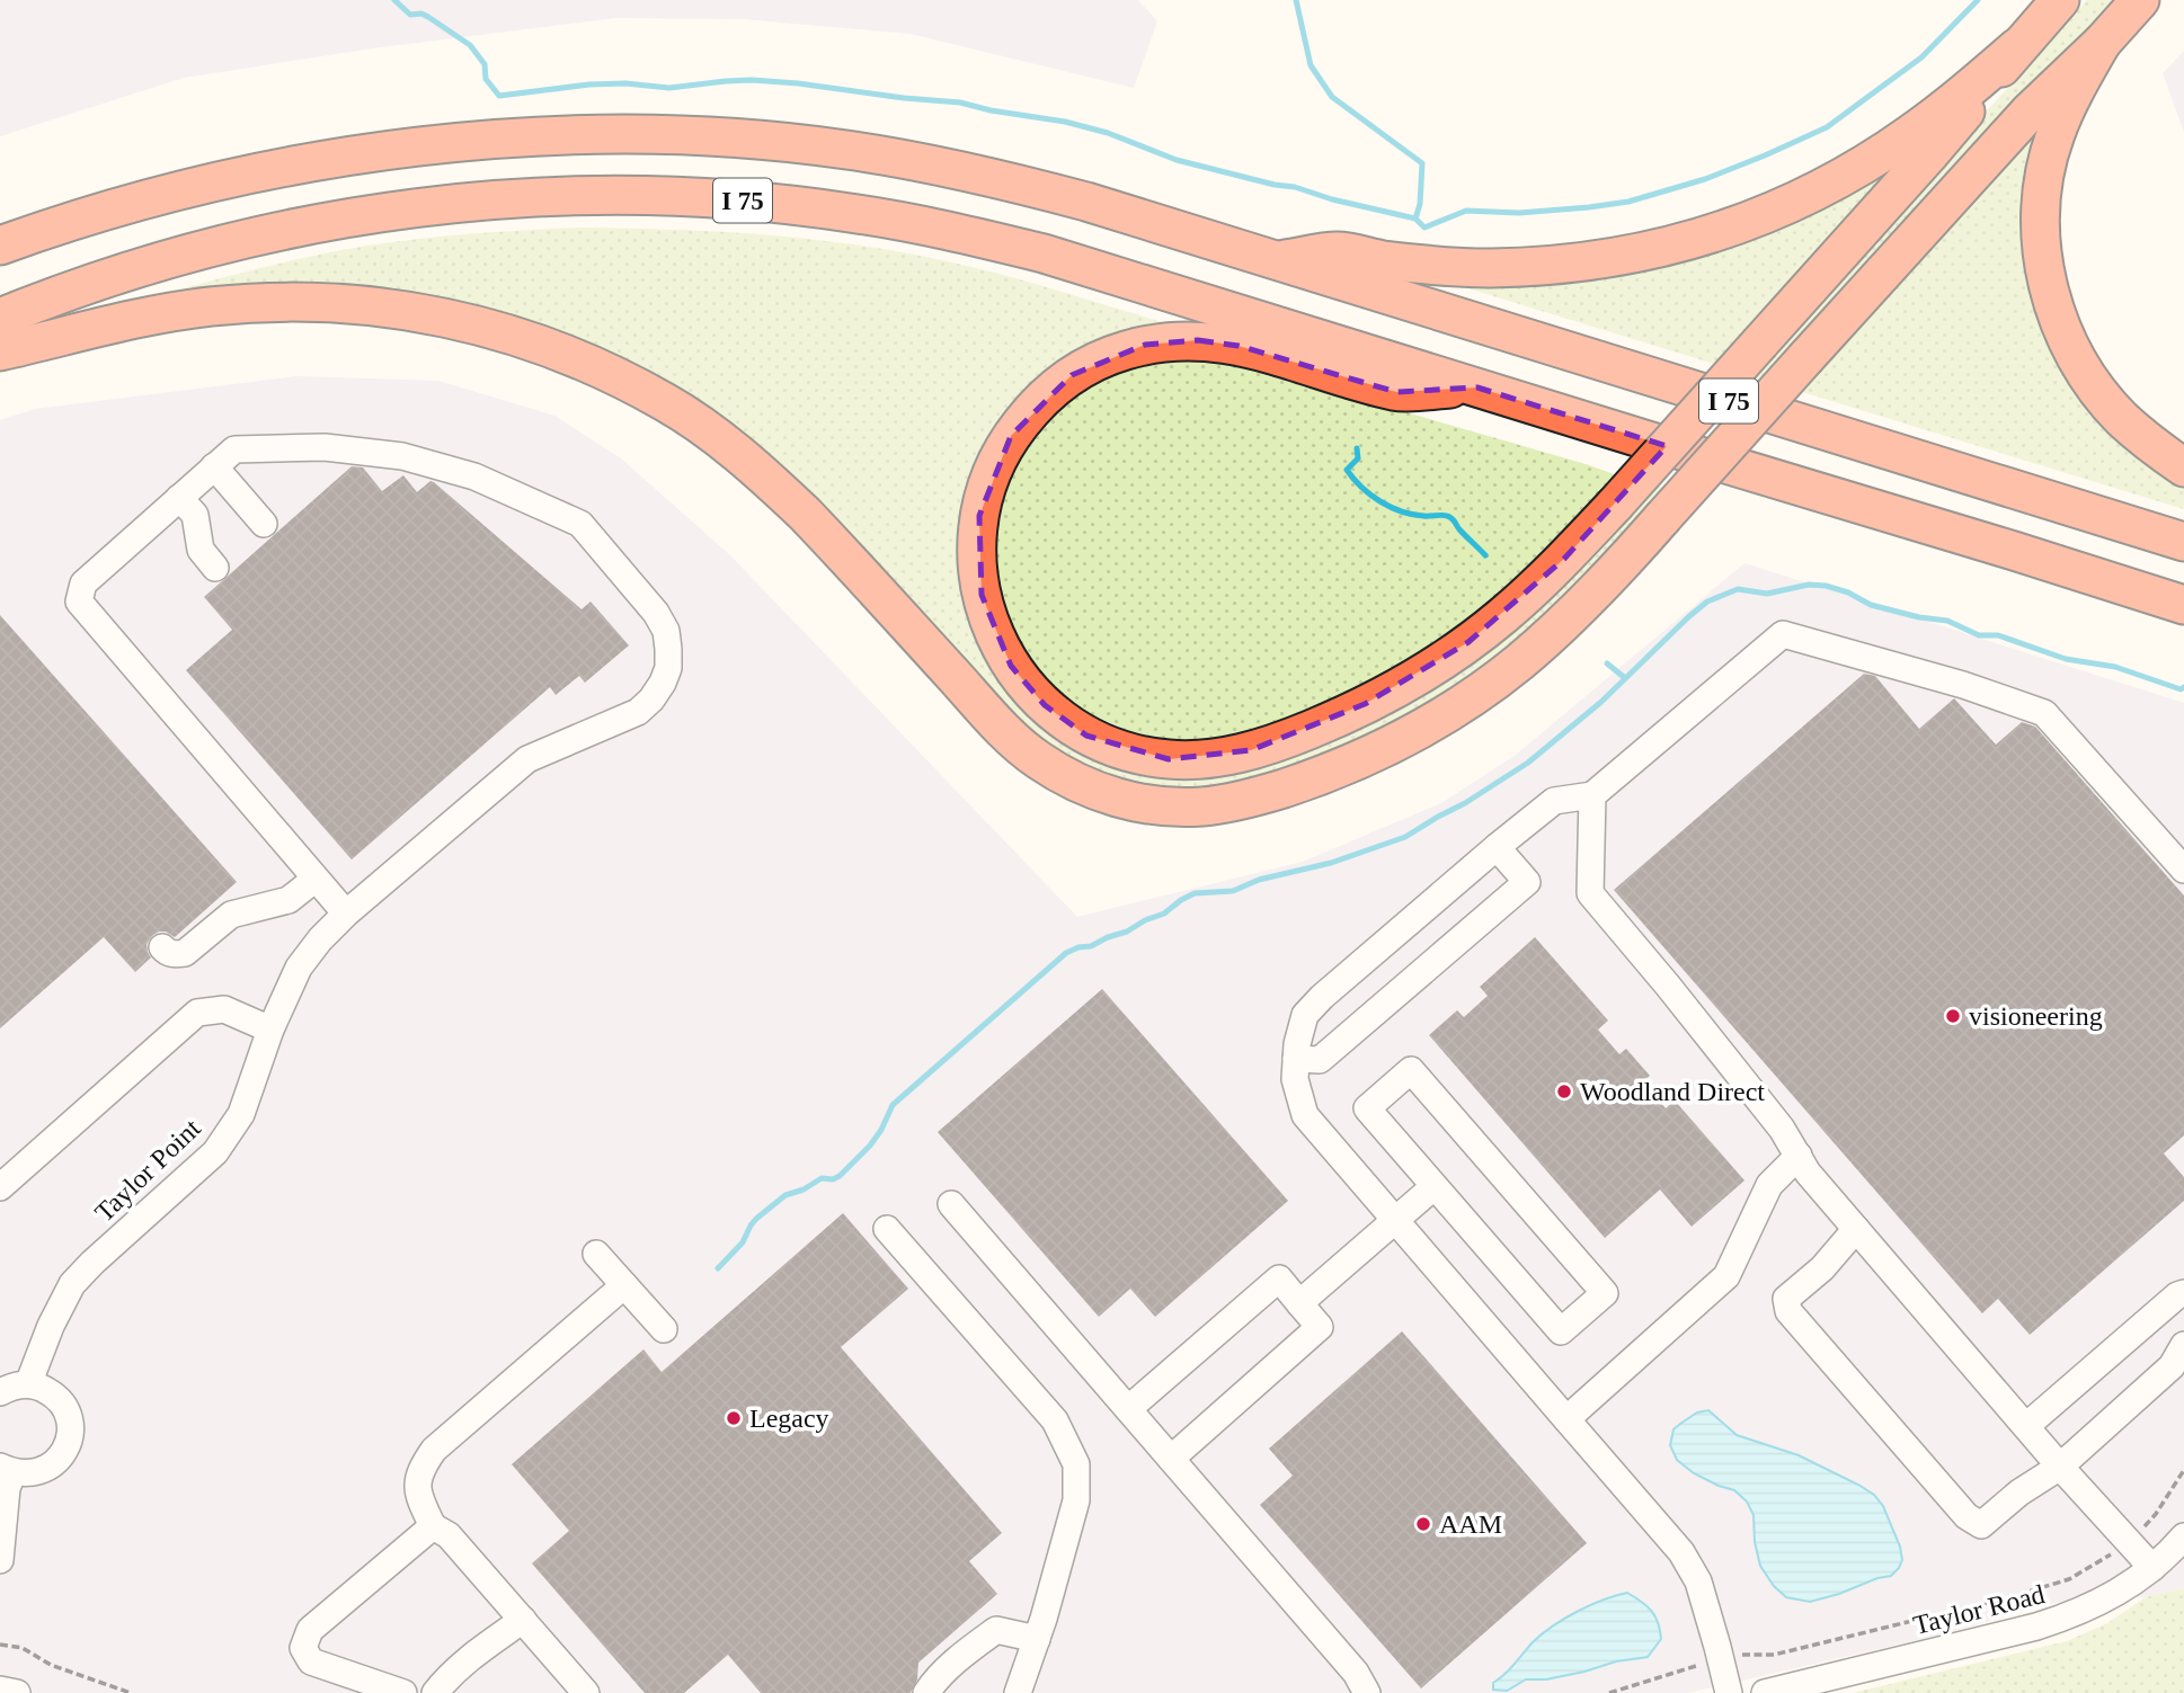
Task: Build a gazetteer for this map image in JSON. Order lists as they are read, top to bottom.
{
  "streets": {
    "highway": ["I 75"],
    "street": ["Taylor Point", "Taylor Road"]
  },
  "places": [
    "visioneering",
    "Woodland Direct",
    "Legacy",
    "AAM"
  ]
}
